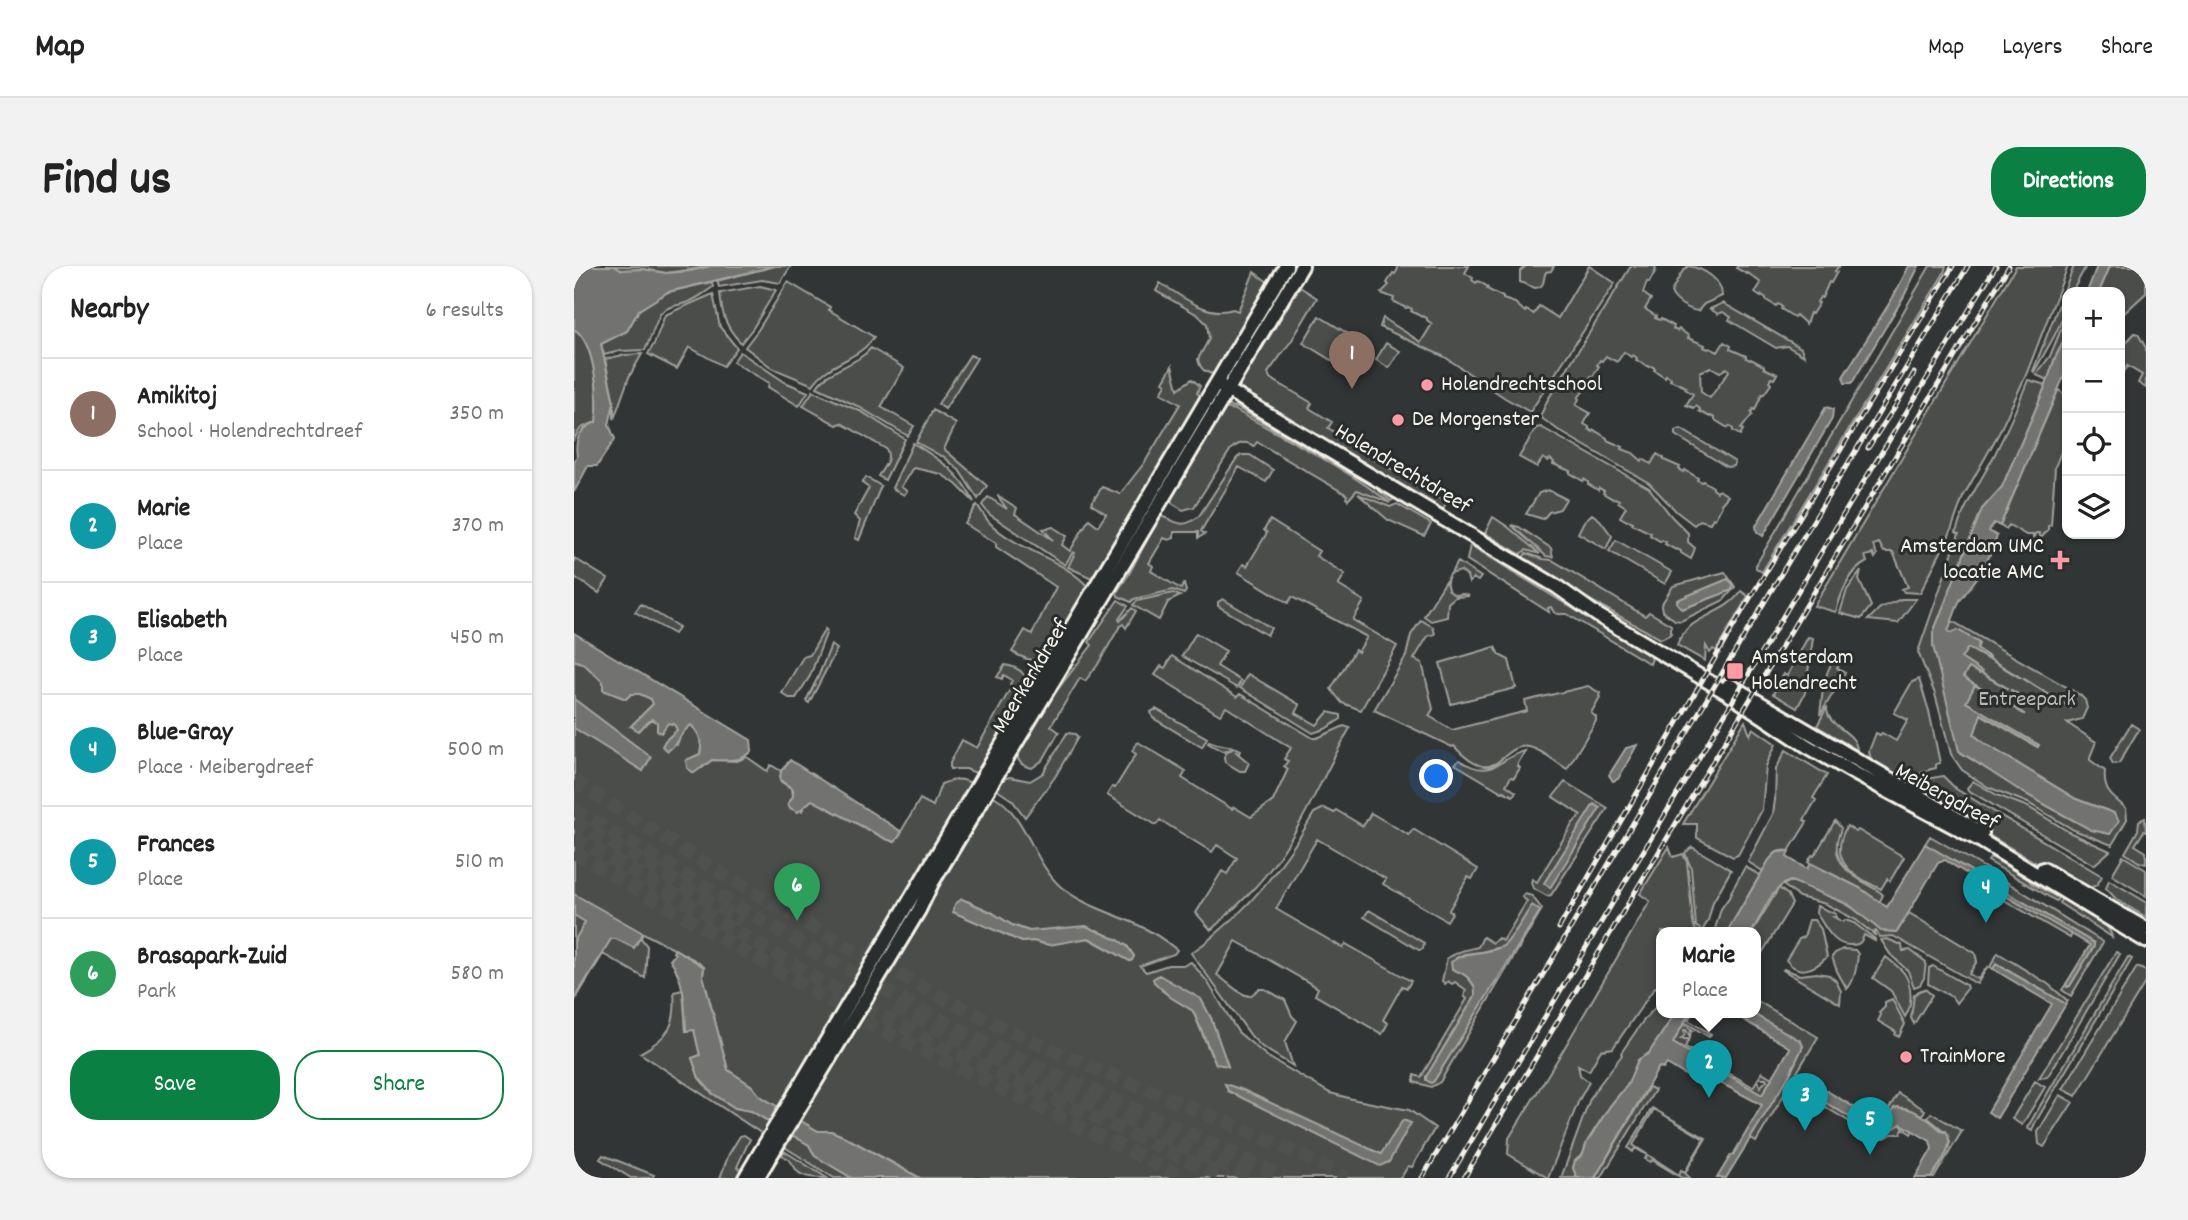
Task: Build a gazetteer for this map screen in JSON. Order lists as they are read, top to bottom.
{
  "streets": {
    "main road": ["Holendrechtdreef", "Meerkerkdreef", "Meibergdreef"]
  },
  "crossings": [
    ["Holendrechtdreef", "Meerkerkdreef"],
    ["Holendrechtdreef", "Meibergdreef"]
  ],
  "parks": ["Entreepark"],
  "places": {
    "other": ["Holendrechtschool", "De Morgenster", "TrainMore"],
    "health": ["Amsterdam UMC locatie AMC"],
    "transit": ["Amsterdam Holendrecht"]
  },
  "page": {
    "header": "Map",
    "nav": ["Map", "Layers", "Share"],
    "title": "Find us",
    "buttons": [
      "Directions",
      ["Save", "Share"]
    ],
    "heading": ["Nearby", "6 results"],
    "map_buttons": ["+", "−"],
    "pins": [
      "1",
      "6",
      "4",
      "2",
      "3",
      "5"
    ],
    "list": [
      {
        "mark": "1",
        "name": "Amikitoj",
        "note": "School · Holendrechtdreef",
        "value": "350 m"
      },
      {
        "mark": "2",
        "name": "Marie",
        "note": "Place",
        "value": "370 m"
      },
      {
        "mark": "3",
        "name": "Elisabeth",
        "note": "Place",
        "value": "450 m"
      },
      {
        "mark": "4",
        "name": "Blue-Gray",
        "note": "Place · Meibergdreef",
        "value": "500 m"
      },
      {
        "mark": "5",
        "name": "Frances",
        "note": "Place",
        "value": "510 m"
      },
      {
        "mark": "6",
        "name": "Brasapark-Zuid",
        "note": "Park",
        "value": "580 m"
      }
    ],
    "popup": ["Marie", "Place"]
  }
}
